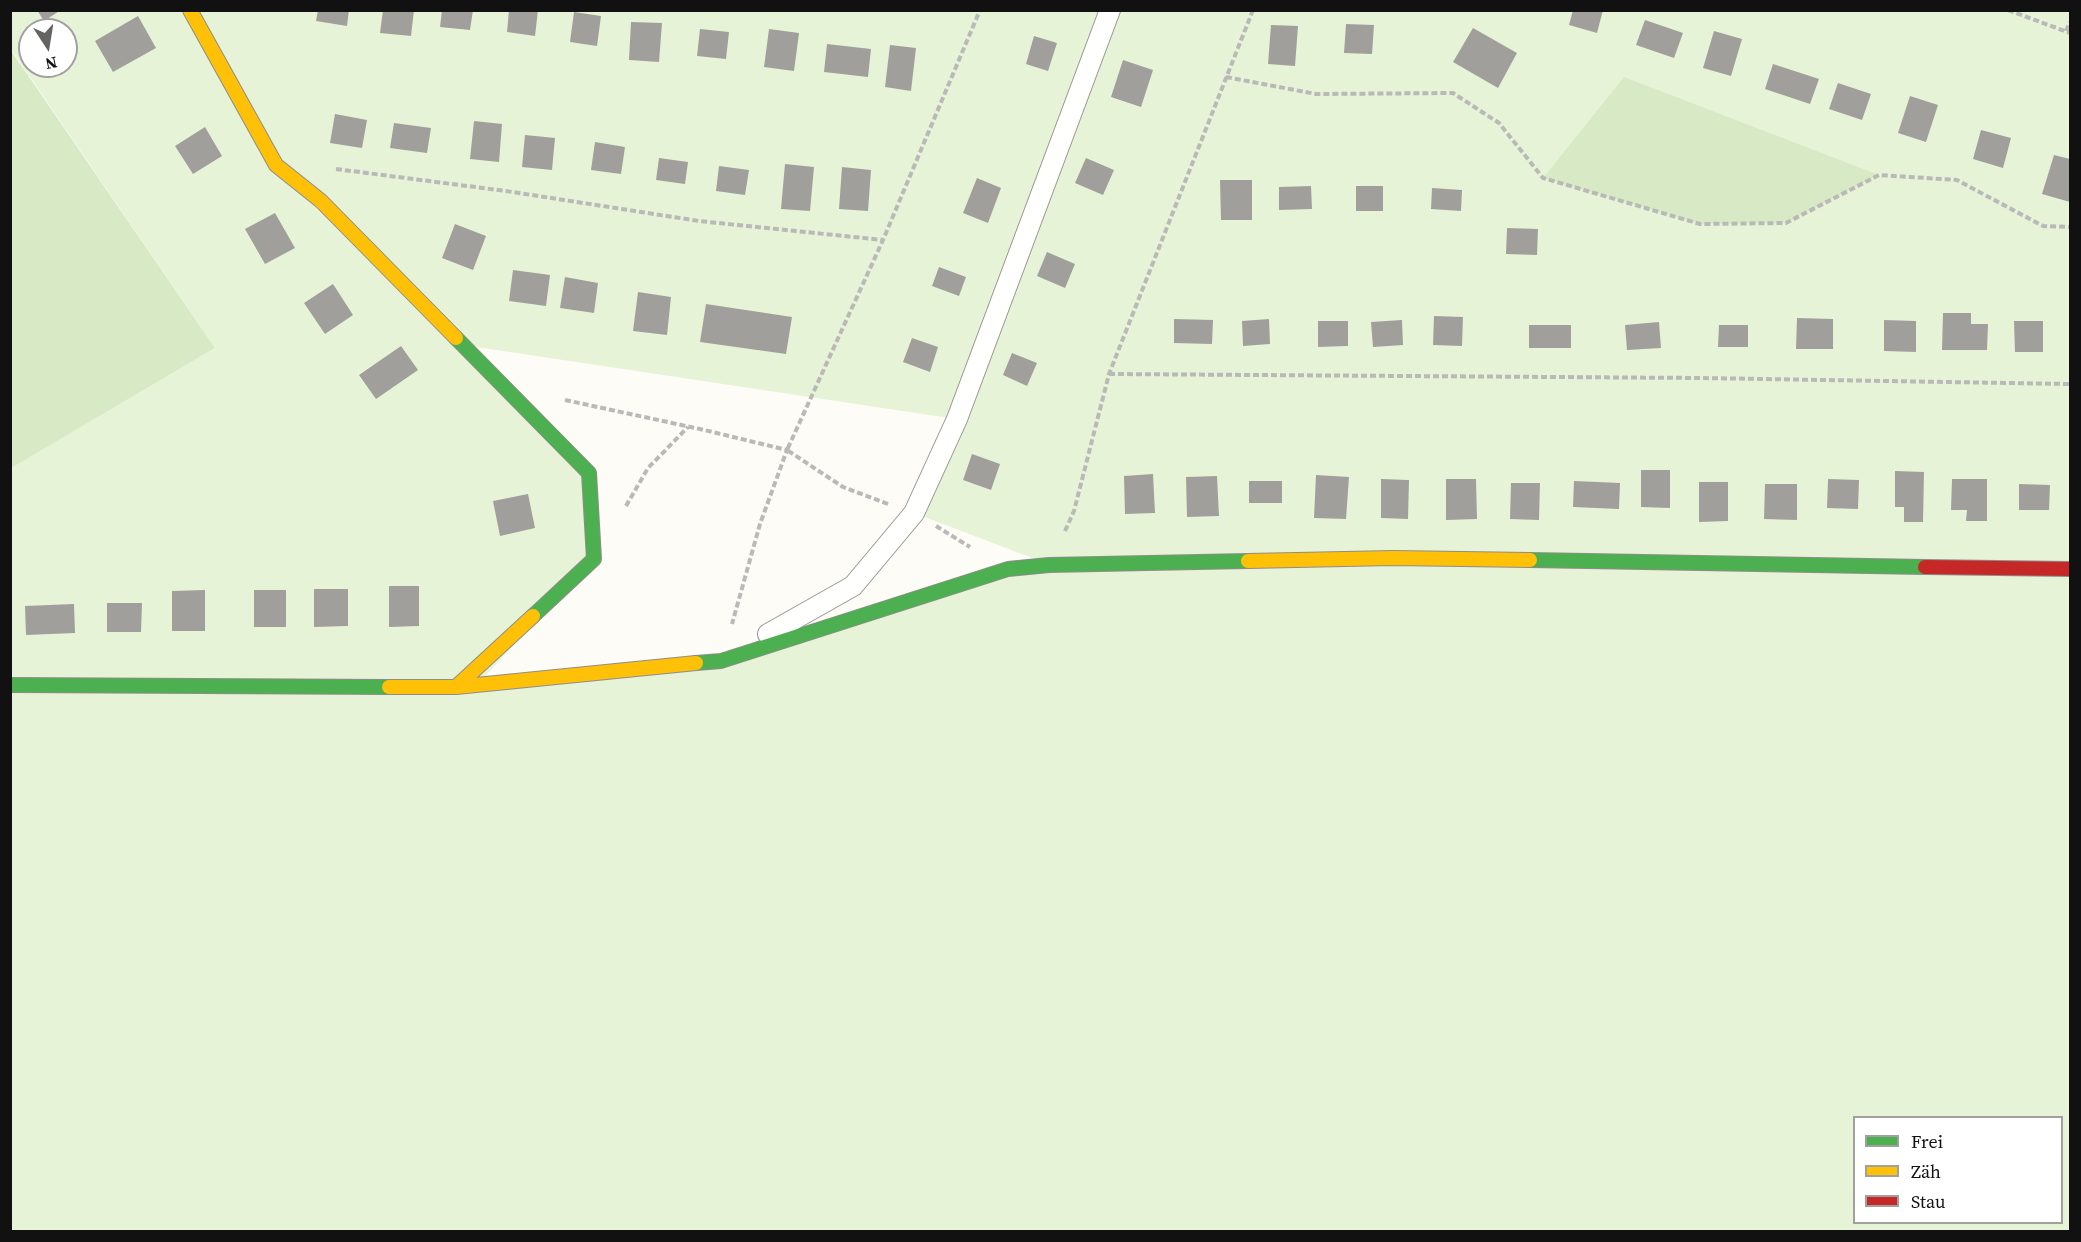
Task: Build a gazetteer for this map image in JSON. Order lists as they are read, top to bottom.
{
  "legend": ["Frei", "Zäh", "Stau"],
  "north": "bottom"
}
